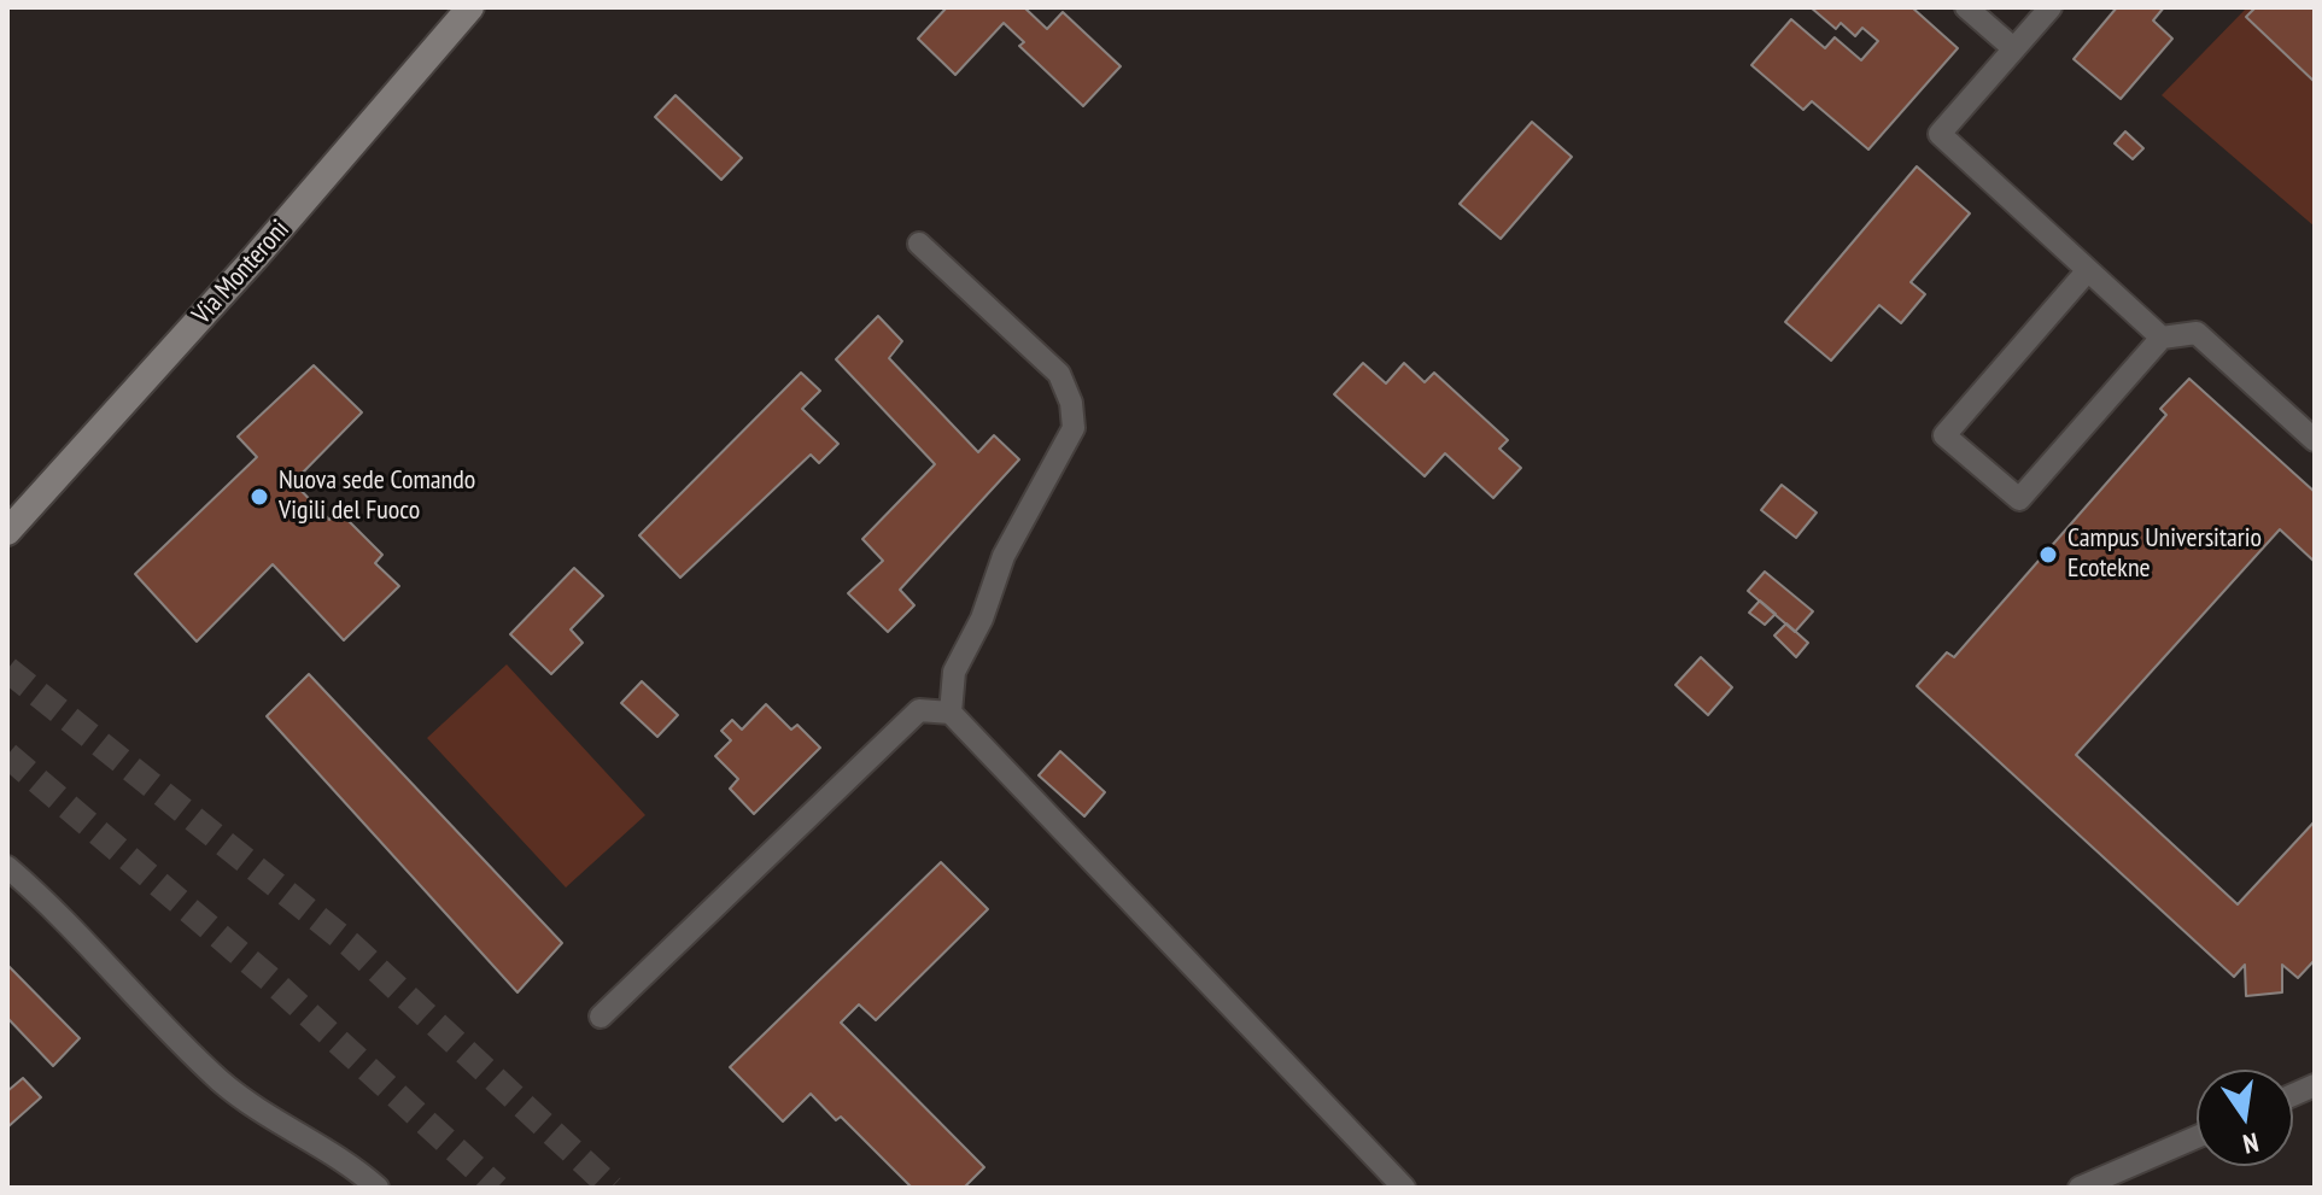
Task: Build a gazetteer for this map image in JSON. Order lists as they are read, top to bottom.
{
  "streets": {
    "main road": ["Via Monteroni"]
  },
  "places": ["Nuova sede Comando Vigili del Fuoco", "Campus Universitario Ecotekne"],
  "north": "bottom"
}
